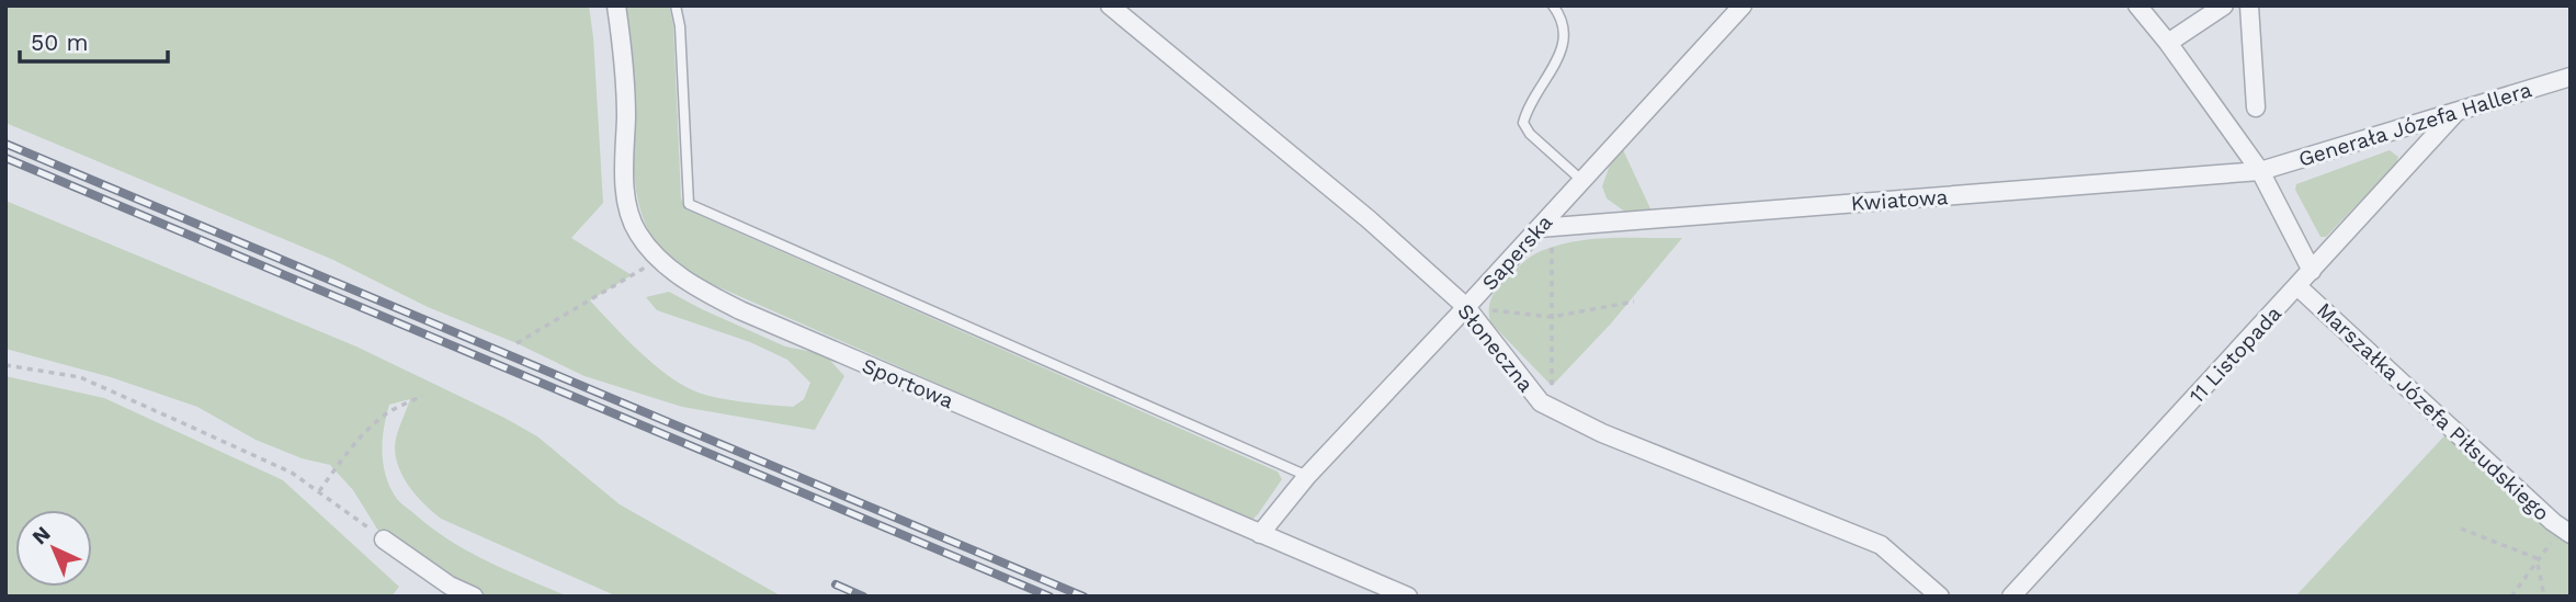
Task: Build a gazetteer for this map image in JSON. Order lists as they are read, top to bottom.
{
  "streets": {
    "street": [
      "Generała Józefa Hallera",
      "Kwiatowa",
      "Saperska",
      "Słoneczna",
      "11 Listopada",
      "Sportowa",
      "Marszałka Józefa Piłsudskiego"
    ]
  },
  "crossings": [
    ["Generała Józefa Hallera", "Kwiatowa"],
    ["Generała Józefa Hallera", "11 Listopada"],
    ["Kwiatowa", "Saperska"],
    ["Saperska", "Słoneczna"],
    ["Saperska", "Sportowa"],
    ["11 Listopada", "Marszałka Józefa Piłsudskiego"]
  ],
  "scale_bar": "50 m",
  "north": "top left"
}
